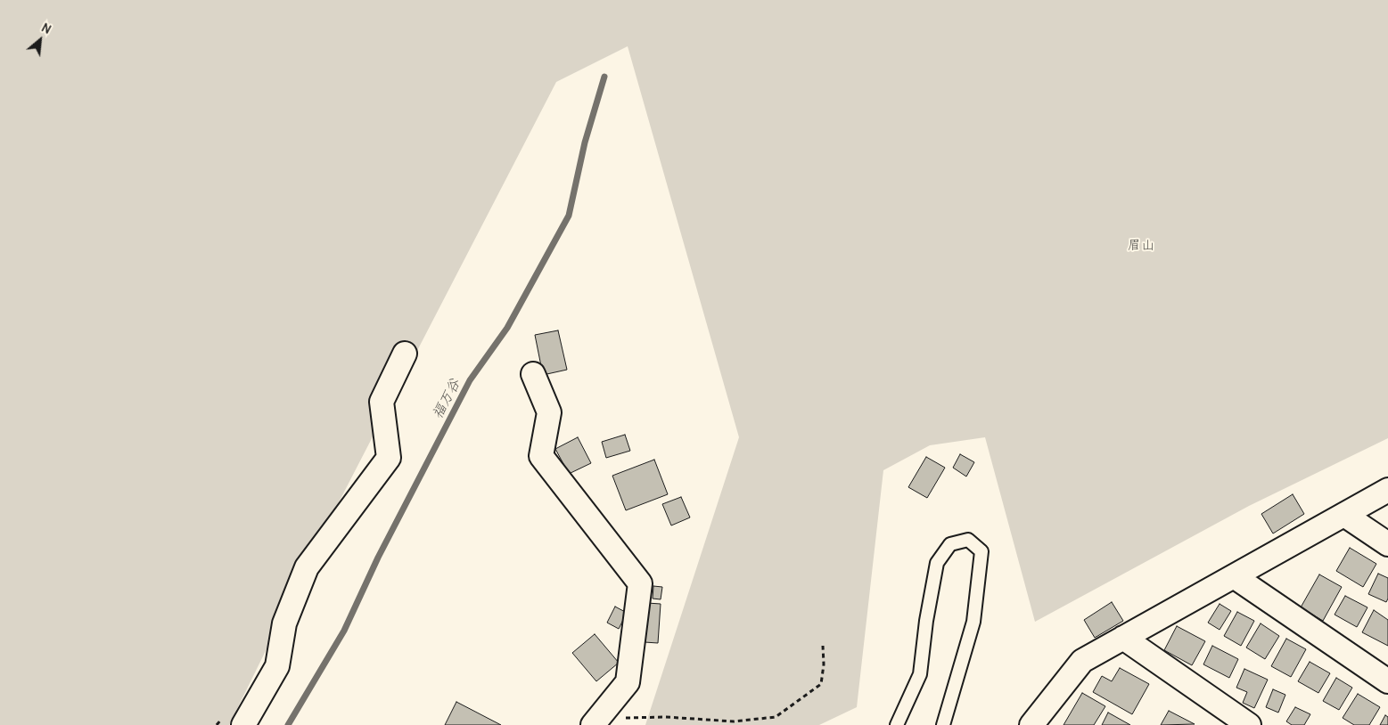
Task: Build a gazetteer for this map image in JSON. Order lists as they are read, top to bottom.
{
  "water": ["福万谷"],
  "parks": ["眉山"],
  "north": "top right"
}
